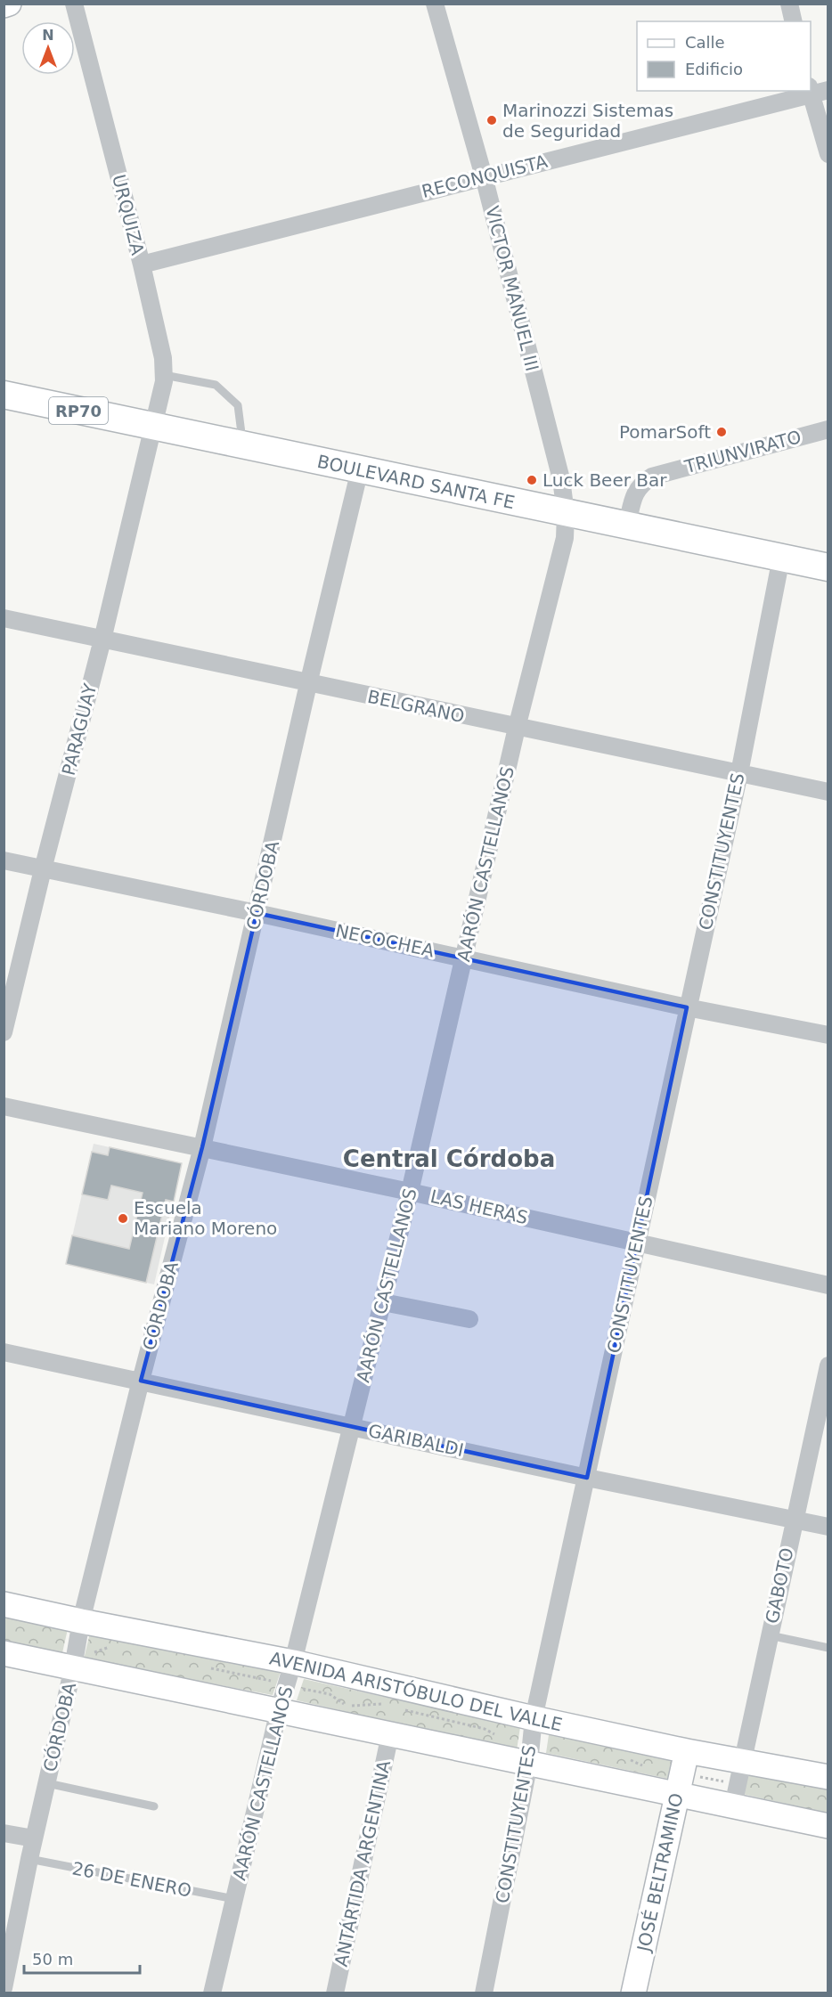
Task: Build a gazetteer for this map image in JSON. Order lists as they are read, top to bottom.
{
  "streets": {
    "main road": ["RP70", "BOULEVARD SANTA FE"],
    "street": [
      "RECONQUISTA",
      "URQUIZA",
      "VICTOR MANUEL III",
      "TRIUNVIRATO",
      "BELGRANO",
      "PARAGUAY",
      "CONSTITUYENTES",
      "AARÓN CASTELLANOS",
      "CÓRDOBA",
      "NECOCHEA",
      "LAS HERAS",
      "GARIBALDI",
      "GABOTO",
      "AVENIDA ARISTÓBULO DEL VALLE",
      "ANTÁRTIDA ARGENTINA",
      "JOSÉ BELTRAMINO"
    ],
    "lane": ["26 DE ENERO"]
  },
  "crossings": [
    ["RECONQUISTA", "URQUIZA"],
    ["RECONQUISTA", "VICTOR MANUEL III"],
    ["URQUIZA", "BOULEVARD SANTA FE"],
    ["URQUIZA", "PARAGUAY"],
    ["VICTOR MANUEL III", "BOULEVARD SANTA FE"],
    ["VICTOR MANUEL III", "AARÓN CASTELLANOS"],
    ["TRIUNVIRATO", "BOULEVARD SANTA FE"],
    ["BOULEVARD SANTA FE", "PARAGUAY"],
    ["BOULEVARD SANTA FE", "CONSTITUYENTES"],
    ["BOULEVARD SANTA FE", "AARÓN CASTELLANOS"],
    ["BOULEVARD SANTA FE", "CÓRDOBA"],
    ["BELGRANO", "PARAGUAY"],
    ["BELGRANO", "CONSTITUYENTES"],
    ["BELGRANO", "AARÓN CASTELLANOS"],
    ["BELGRANO", "CÓRDOBA"],
    ["PARAGUAY", "NECOCHEA"],
    ["CONSTITUYENTES", "NECOCHEA"],
    ["CONSTITUYENTES", "LAS HERAS"],
    ["CONSTITUYENTES", "GARIBALDI"],
    ["CONSTITUYENTES", "AVENIDA ARISTÓBULO DEL VALLE"],
    ["AARÓN CASTELLANOS", "NECOCHEA"],
    ["AARÓN CASTELLANOS", "LAS HERAS"],
    ["AARÓN CASTELLANOS", "GARIBALDI"],
    ["AARÓN CASTELLANOS", "AVENIDA ARISTÓBULO DEL VALLE"],
    ["AARÓN CASTELLANOS", "26 DE ENERO"],
    ["CÓRDOBA", "NECOCHEA"],
    ["CÓRDOBA", "LAS HERAS"],
    ["CÓRDOBA", "GARIBALDI"],
    ["CÓRDOBA", "AVENIDA ARISTÓBULO DEL VALLE"],
    ["CÓRDOBA", "26 DE ENERO"],
    ["GARIBALDI", "GABOTO"],
    ["GABOTO", "AVENIDA ARISTÓBULO DEL VALLE"],
    ["AVENIDA ARISTÓBULO DEL VALLE", "JOSÉ BELTRAMINO"]
  ],
  "districts": ["Central Córdoba"],
  "places": [
    "Marinozzi Sistemas de Seguridad",
    "PomarSoft",
    "Luck Beer Bar",
    "Escuela Mariano Moreno"
  ],
  "legend": ["Calle", "Edificio"],
  "scale_bar": "50 m",
  "north": "top"
}
